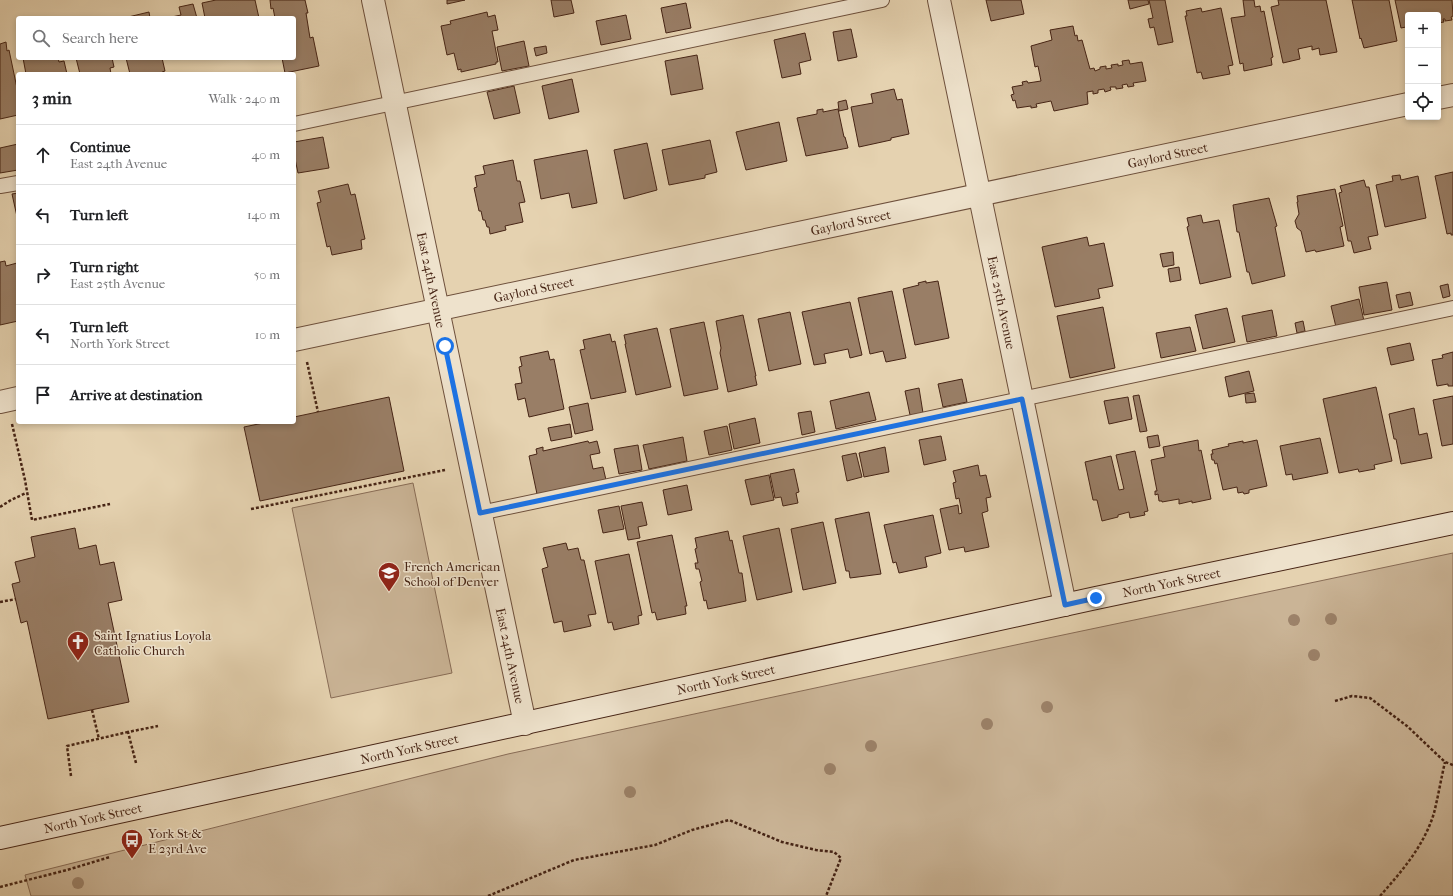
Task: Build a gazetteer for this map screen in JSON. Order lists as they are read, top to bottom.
{
  "streets": {
    "street": [
      "Gaylord Street",
      "East 24th Avenue",
      "East 25th Avenue",
      "North York Street"
    ]
  },
  "crossings": [
    ["Gaylord Street", "East 24th Avenue"],
    ["Gaylord Street", "East 25th Avenue"],
    ["East 24th Avenue", "North York Street"],
    ["East 25th Avenue", "North York Street"]
  ],
  "places": {
    "school or university": ["French American School of Denver"],
    "church": ["Saint Ignatius Loyola Catholic Church"],
    "bus stop": ["York St & E 23rd Ave"]
  },
  "page": {
    "map_buttons": ["+", "−"],
    "search": "Search here",
    "heading": ["3 min", "Walk · 240 m"],
    "list": [
      ["Continue", "East 24th Avenue", "40 m"],
      ["Turn left", "140 m"],
      ["Turn right", "East 25th Avenue", "50 m"],
      ["Turn left", "North York Street", "10 m"],
      "Arrive at destination"
    ]
  }
}
